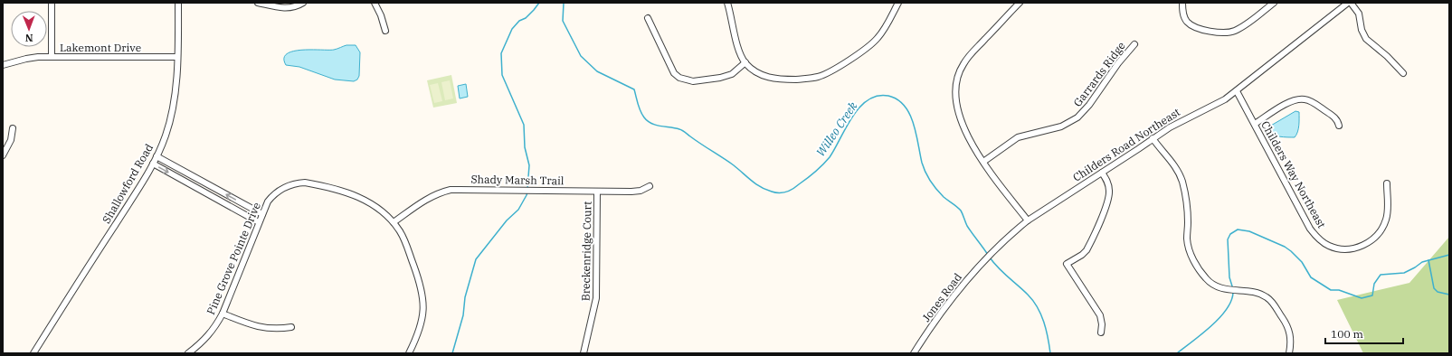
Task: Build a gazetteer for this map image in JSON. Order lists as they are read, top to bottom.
{
  "streets": {
    "street": [
      "Lakemont Drive",
      "Garrards Ridge",
      "Childers Road Northeast",
      "Childers Way Northeast",
      "Shady Marsh Trail",
      "Shallowford Road",
      "Breckenridge Court",
      "Pine Grove Pointe Drive",
      "Jones Road"
    ]
  },
  "crossings": [
    ["Lakemont Drive", "Shallowford Road"],
    ["Childers Road Northeast", "Childers Way Northeast"],
    ["Childers Road Northeast", "Jones Road"],
    ["Shady Marsh Trail", "Breckenridge Court"],
    ["Shady Marsh Trail", "Pine Grove Pointe Drive"]
  ],
  "water": ["Willeo Creek"],
  "scale_bar": "100 m",
  "north": "bottom"
}
